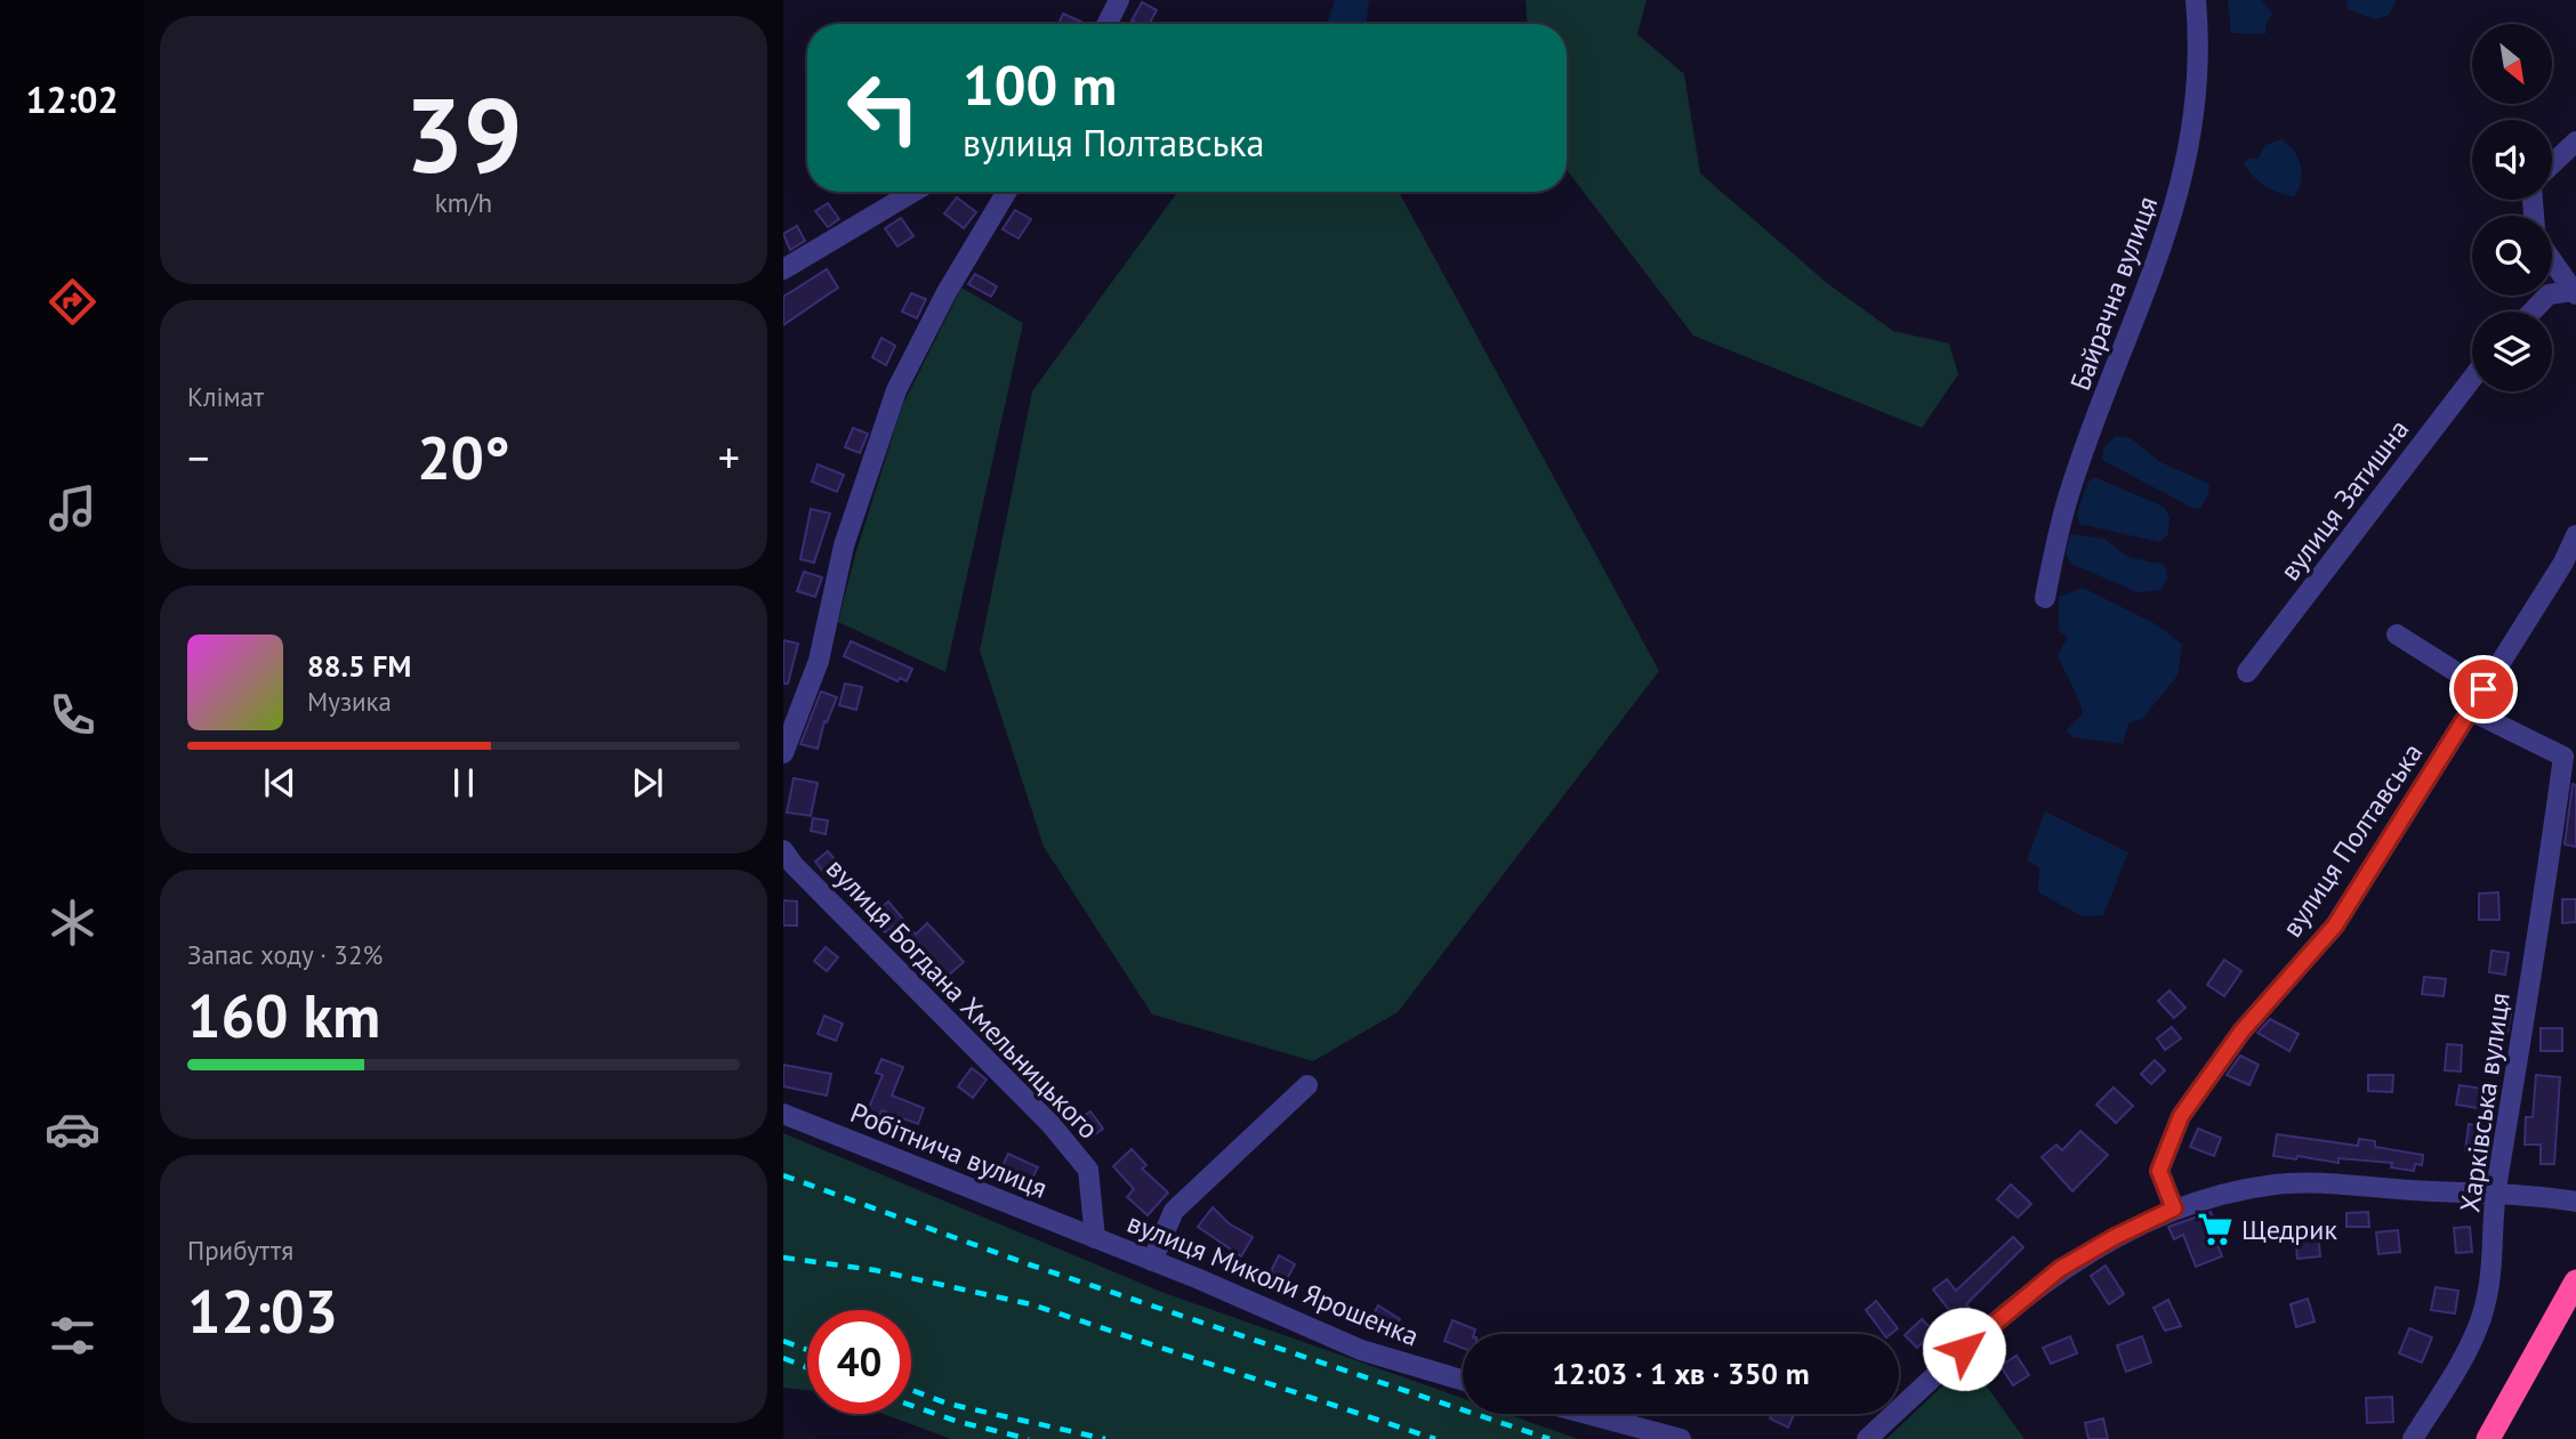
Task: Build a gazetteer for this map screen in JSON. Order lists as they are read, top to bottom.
{
  "streets": {
    "street": [
      "Байрачна вулиця",
      "вулиця Затишна",
      "вулиця Полтавська",
      "вулиця Богдана Хмельницького",
      "Харківська вулиця",
      "Робітнича вулиця",
      "вулиця Миколи Ярошенка"
    ]
  },
  "crossings": [
    ["вулиця Полтавська", "Харківська вулиця"],
    ["вулиця Богдана Хмельницького", "Робітнича вулиця"],
    ["вулиця Богдана Хмельницького", "вулиця Миколи Ярошенка"],
    ["Робітнича вулиця", "вулиця Миколи Ярошенка"]
  ],
  "places": {
    "supermarket": ["Щедрик"]
  },
  "north": "bottom right",
  "page": {
    "tabs": "12:02",
    "tile": [
      ["39", "km/h"],
      "Клімат",
      ["Запас ходу · 32%", "160 km"],
      ["Прибуття", "12:03"]
    ],
    "turn": ["100 m", "вулиця Полтавська"],
    "heat": ["−", "20°", "+"],
    "song": ["88.5 FM", "Музика"],
    "limit": "40",
    "trip": "12:03 · 1 хв · 350 m"
  }
}
